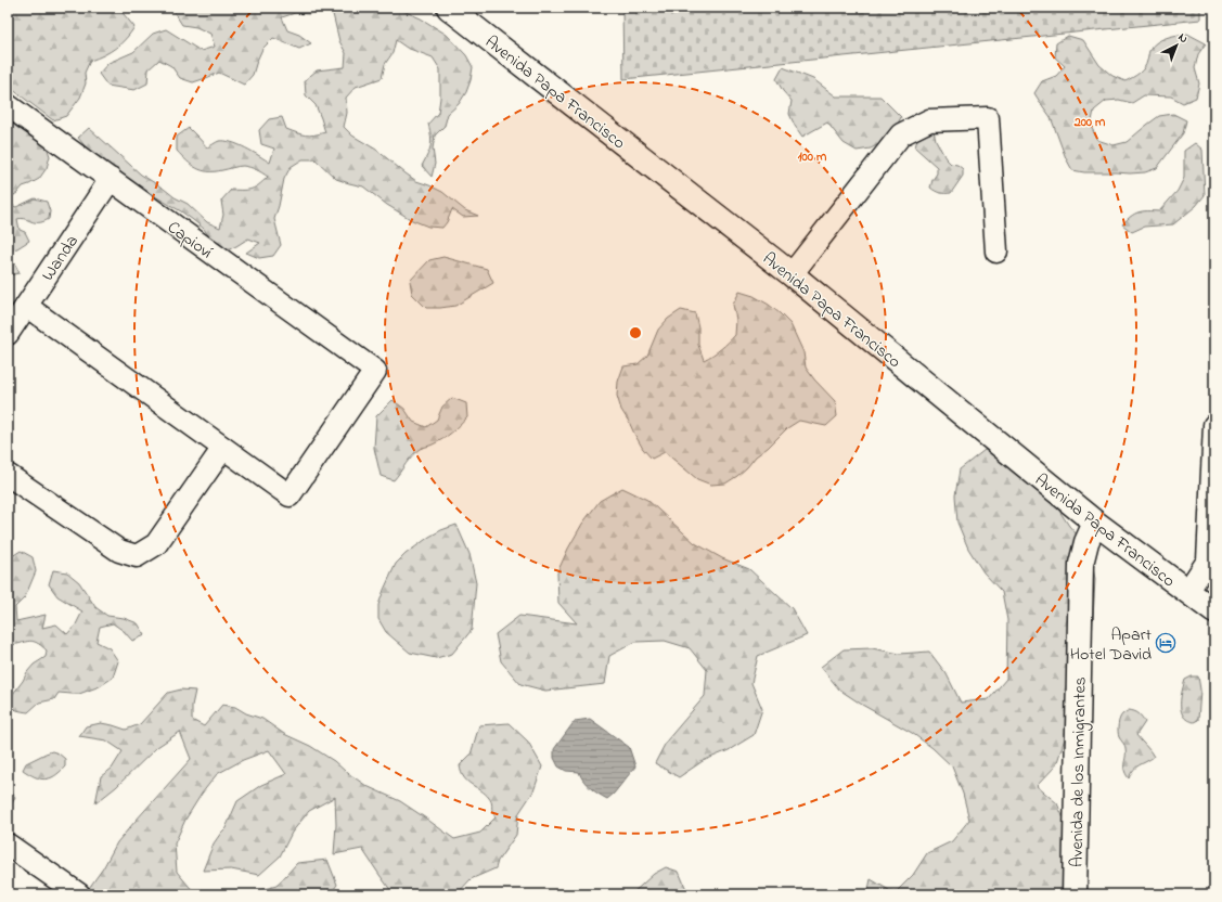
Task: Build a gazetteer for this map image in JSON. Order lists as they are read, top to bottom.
{
  "streets": {
    "main road": ["Avenida Papa Francisco", "Avenida de los Inmigrantes"],
    "street": ["Capioví", "Wanda"]
  },
  "crossings": [
    ["Avenida Papa Francisco", "Avenida de los Inmigrantes"],
    ["Capioví", "Wanda"]
  ],
  "places": {
    "hotel": ["Apart Hotel David"]
  },
  "north": "top right",
  "rings": ["200 m", "100 m"]
}
